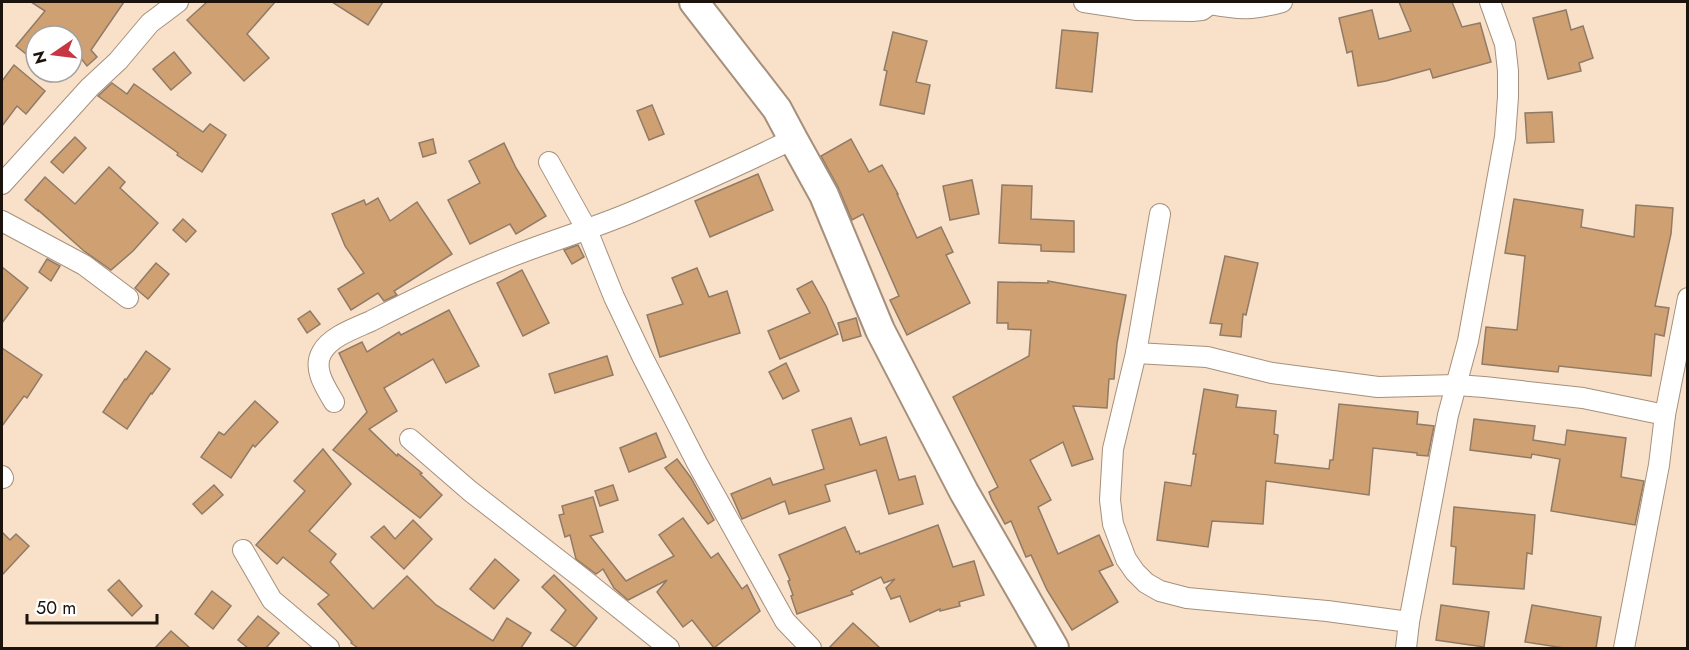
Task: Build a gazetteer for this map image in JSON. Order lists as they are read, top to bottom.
{
  "scale_bar": "50 m",
  "north": "left"
}
